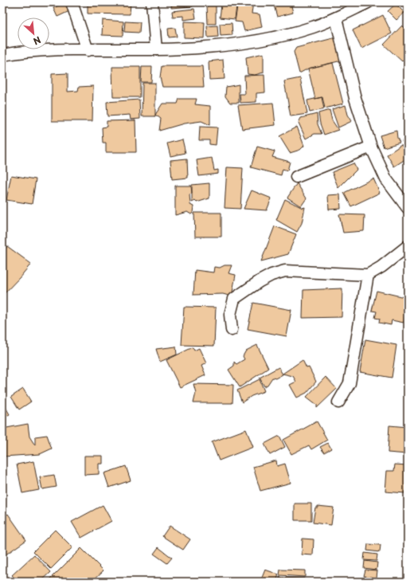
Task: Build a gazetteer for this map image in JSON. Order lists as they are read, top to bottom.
{
  "north": "bottom right"
}
